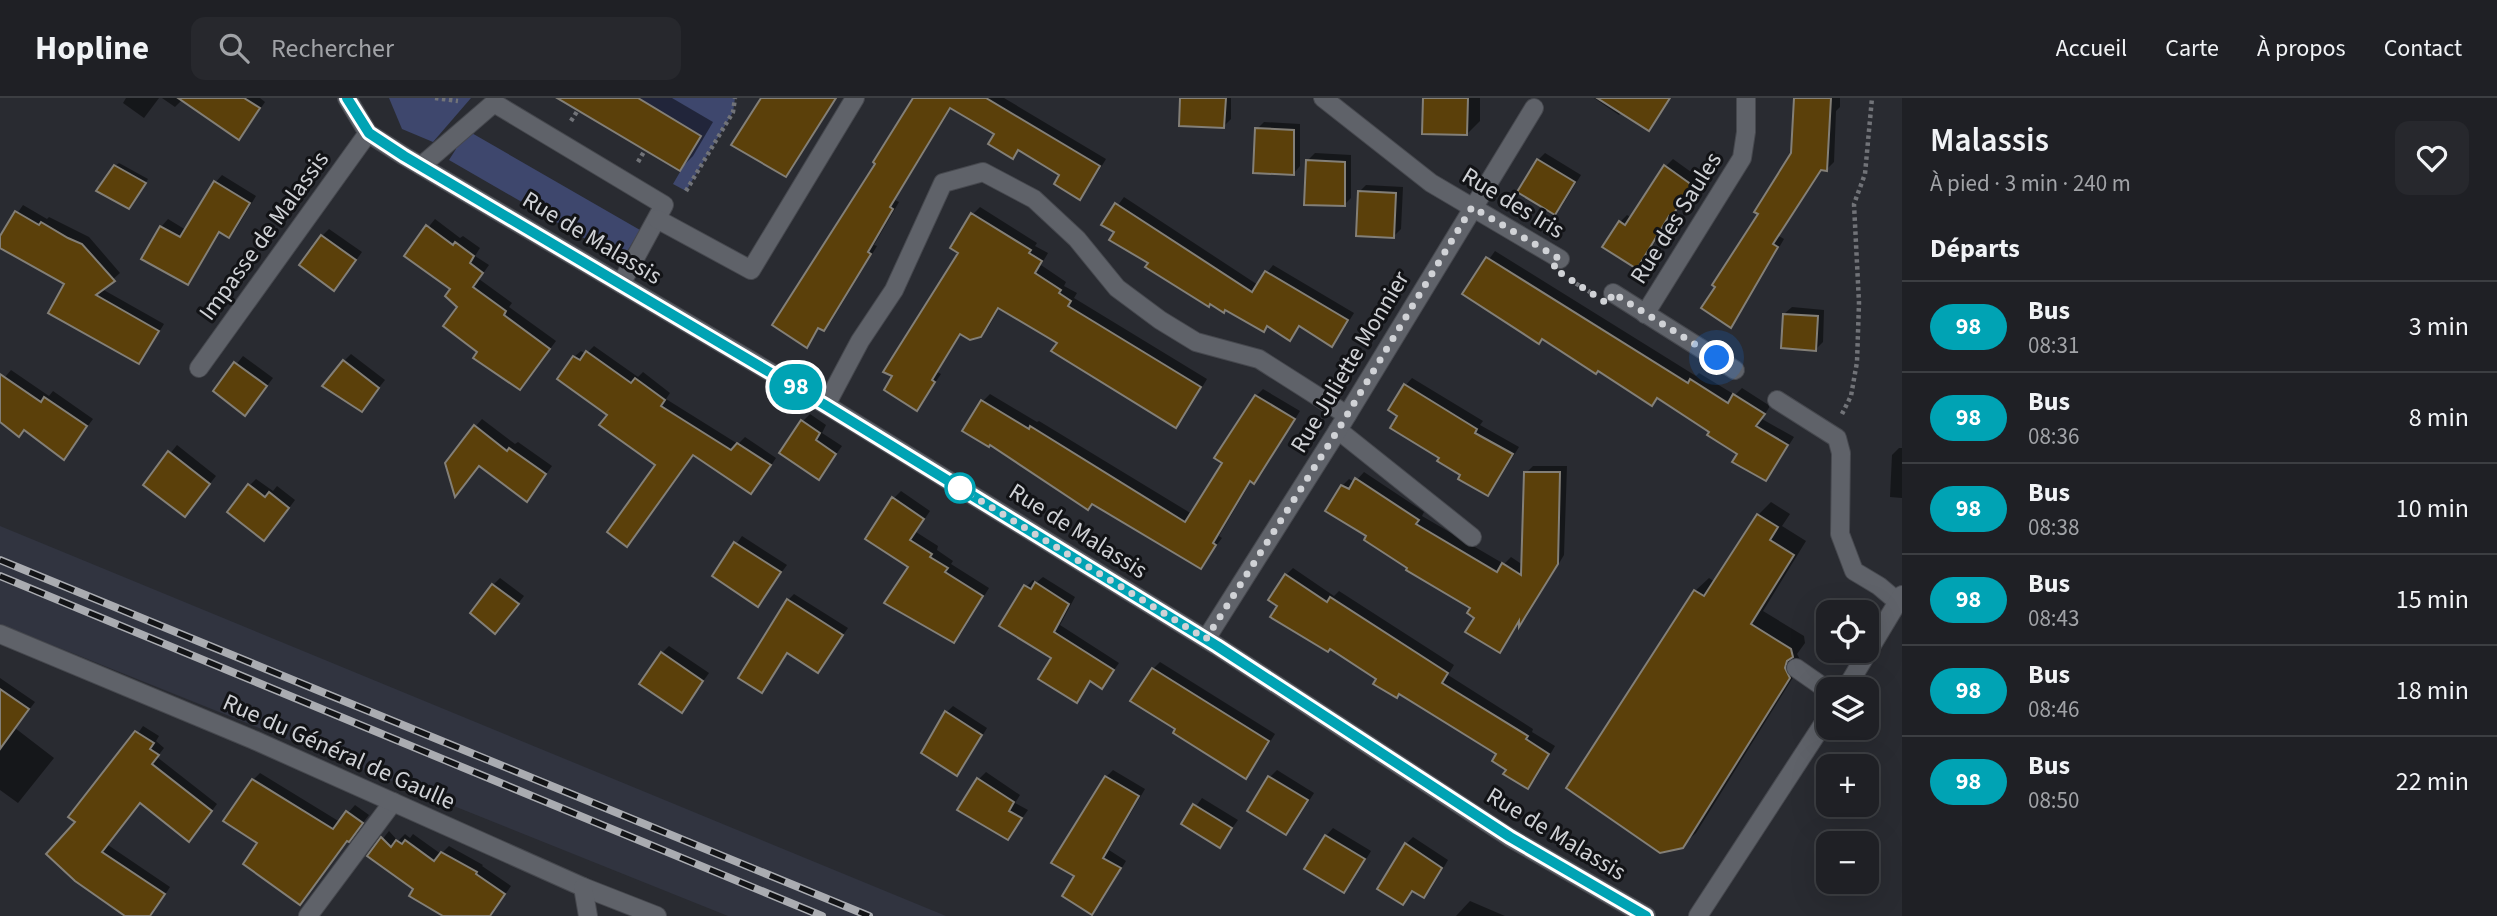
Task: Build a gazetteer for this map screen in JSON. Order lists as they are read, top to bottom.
{
  "streets": {
    "street": [
      "Rue des Iris",
      "Rue des Saules",
      "Impasse de Malassis",
      "Rue de Malassis",
      "Rue Juliette Monnier",
      "Rue du Général de Gaulle"
    ]
  },
  "crossings": [
    ["Rue des Iris", "Rue Juliette Monnier"],
    ["Impasse de Malassis", "Rue de Malassis"],
    ["Rue de Malassis", "Rue Juliette Monnier"]
  ],
  "lines": ["bus line 98"],
  "page": {
    "header": "Hopline",
    "search": "Rechercher",
    "nav": [
      "Accueil",
      "Carte",
      "À propos",
      "Contact"
    ],
    "on_map": "98",
    "heading": [
      ["Malassis", "À pied · 3 min · 240 m"],
      "Départs"
    ],
    "list": [
      {
        "mark": "98",
        "name": "Bus",
        "note": "08:31",
        "value": "3 min"
      },
      {
        "mark": "98",
        "name": "Bus",
        "note": "08:36",
        "value": "8 min"
      },
      {
        "mark": "98",
        "name": "Bus",
        "note": "08:38",
        "value": "10 min"
      },
      {
        "mark": "98",
        "name": "Bus",
        "note": "08:43",
        "value": "15 min"
      },
      {
        "mark": "98",
        "name": "Bus",
        "note": "08:46",
        "value": "18 min"
      },
      {
        "mark": "98",
        "name": "Bus",
        "note": "08:50",
        "value": "22 min"
      }
    ],
    "map_buttons": ["+", "−"]
  }
}
